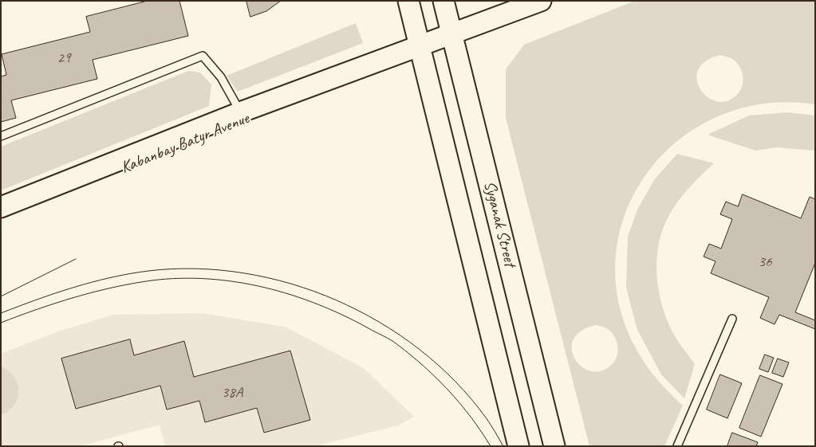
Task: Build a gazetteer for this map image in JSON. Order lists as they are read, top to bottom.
{
  "streets": {
    "main road": ["Kabanbay Batyr Avenue", "Syganak Street"]
  },
  "crossings": [
    ["Kabanbay Batyr Avenue", "Syganak Street"]
  ],
  "house_numbers": ["29", "36", "38А"]
}
